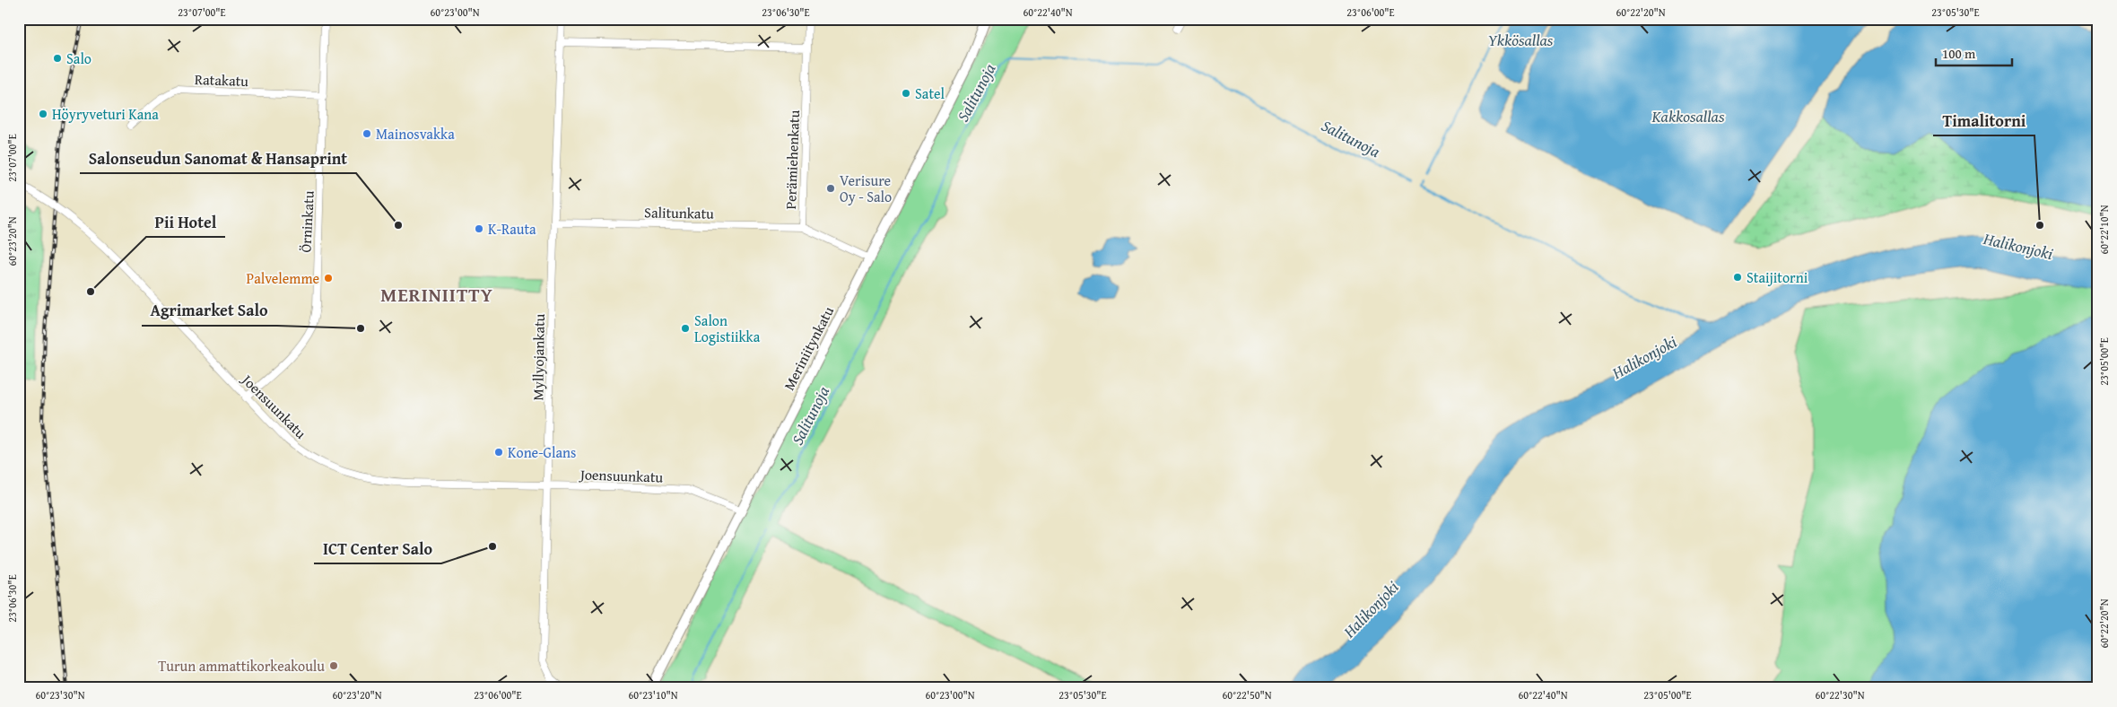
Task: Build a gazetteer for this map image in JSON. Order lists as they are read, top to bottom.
{
  "streets": {
    "main road": ["Meriniitynkatu"],
    "street": [
      "Ratakatu",
      "Perämiehenkatu",
      "Salitunkatu",
      "Örninkatu",
      "Myllyojankatu",
      "Joensuunkatu"
    ]
  },
  "crossings": [
    ["Ratakatu", "Örninkatu"],
    ["Perämiehenkatu", "Salitunkatu"],
    ["Perämiehenkatu", "Meriniitynkatu"],
    ["Salitunkatu", "Myllyojankatu"],
    ["Örninkatu", "Joensuunkatu"],
    ["Meriniitynkatu", "Joensuunkatu"],
    ["Myllyojankatu", "Joensuunkatu"]
  ],
  "districts": ["MERINIITTY"],
  "water": [
    "Ykkösallas",
    "Salitunoja",
    "Kakkosallas",
    "Halikonjoki"
  ],
  "places": [
    "Salo",
    "Satel",
    "Höyryveturi Kana",
    "Mainosvakka",
    "Verisure Oy - Salo",
    "Salonseudun Sanomat & Hansaprint",
    "Timalitorni",
    "K-Rauta",
    "Staijitorni",
    "Palvelemme",
    "Pii Hotel",
    "Agrimarket Salo",
    "Salon Logistiikka",
    "Kone-Glans",
    "ICT Center Salo",
    "Turun ammattikorkeakoulu"
  ],
  "scale_bar": "100 m",
  "coordinates": [
    "23°07'00\"E",
    "60°23'00\"N",
    "23°06'30\"E",
    "60°22'40\"N",
    "23°06'00\"E",
    "60°22'20\"N",
    "23°05'30\"E",
    "60°22'10\"N",
    "60°23'20\"N",
    "23°05'00\"E",
    "60°23'30\"N",
    "60°23'10\"N",
    "60°22'50\"N",
    "60°22'30\"N"
  ]
}
